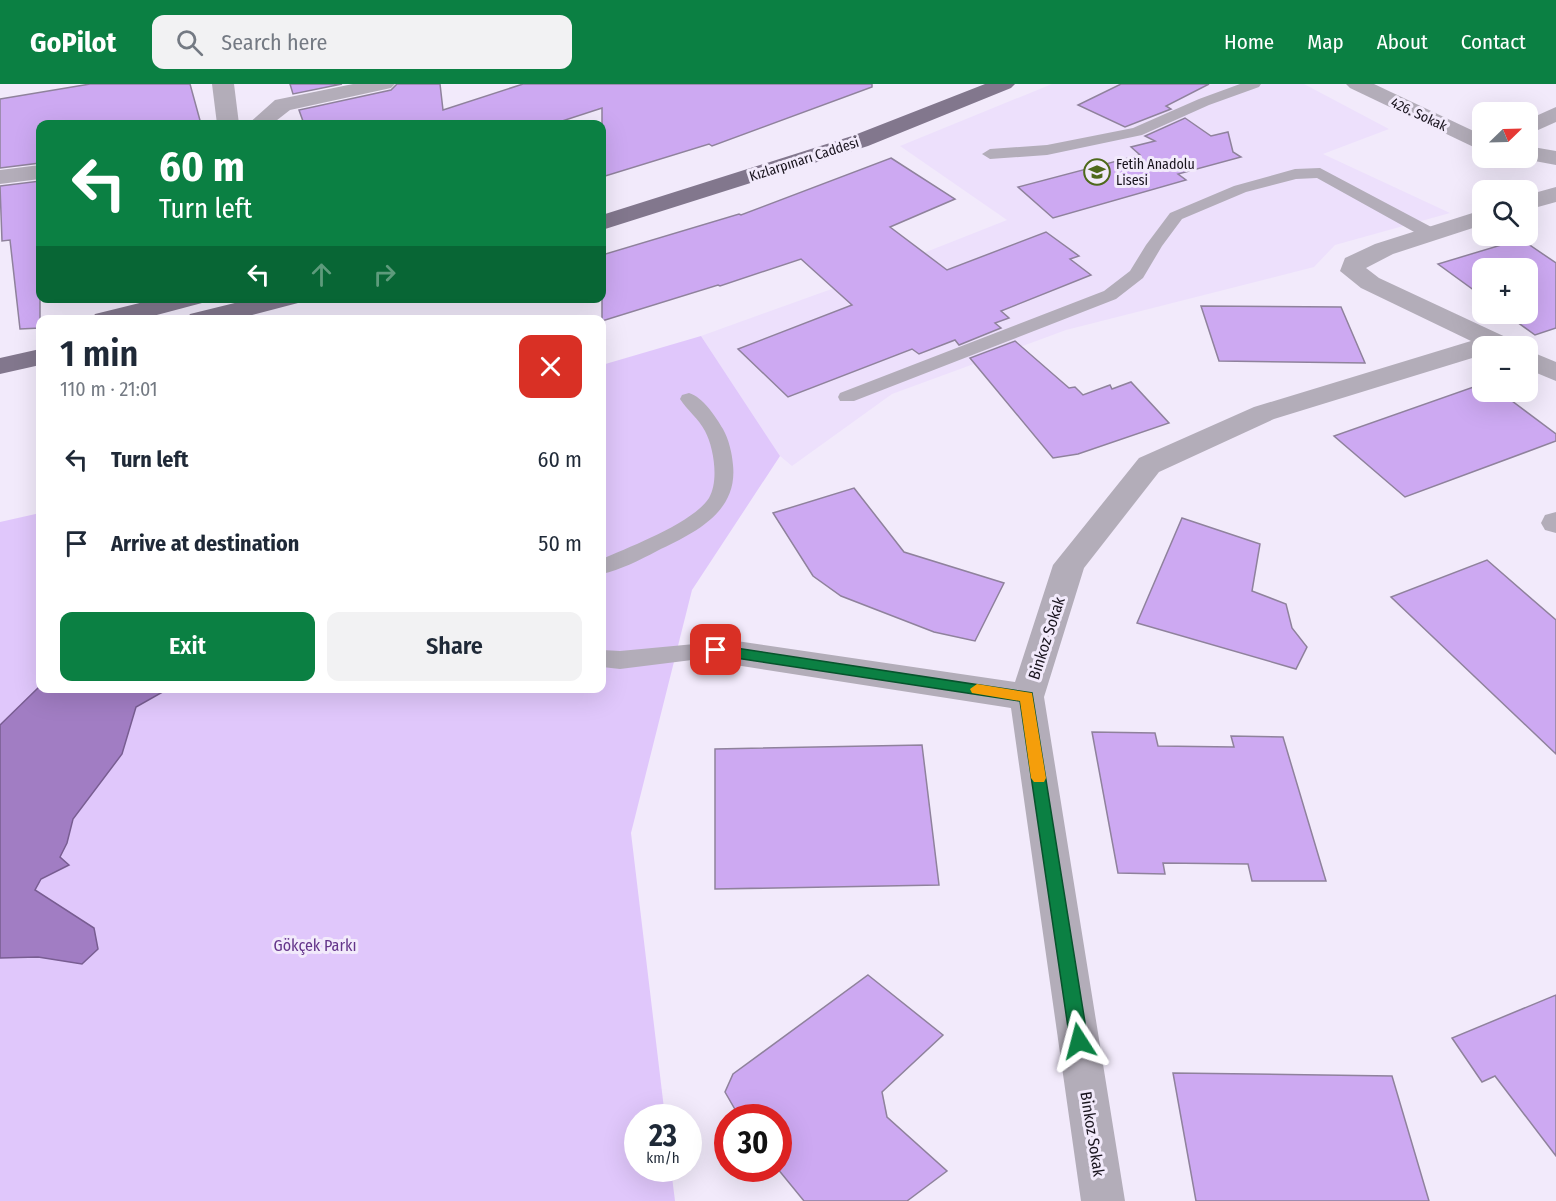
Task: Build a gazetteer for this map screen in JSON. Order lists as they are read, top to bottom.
{
  "streets": {
    "main road": ["Kızlarpınarı Caddesi"],
    "street": ["426. Sokak", "Binkoz Sokak"]
  },
  "parks": ["Gökçek Parkı"],
  "places": {
    "school or university": ["Fetih Anadolu Lisesi"]
  },
  "north": "top right",
  "page": {
    "header": "GoPilot",
    "search": "Search here",
    "nav": [
      "Home",
      "Map",
      "About",
      "Contact"
    ],
    "map_buttons": ["+", "−"],
    "turn": ["60 m", "Turn left"],
    "heading": ["1 min", "110 m · 21:01"],
    "list": [
      {
        "name": "Turn left",
        "value": "60 m"
      },
      {
        "name": "Arrive at destination",
        "value": "50 m"
      }
    ],
    "buttons": ["Exit", "Share"],
    "speed": "23 km/h",
    "limit": "30"
  }
}
